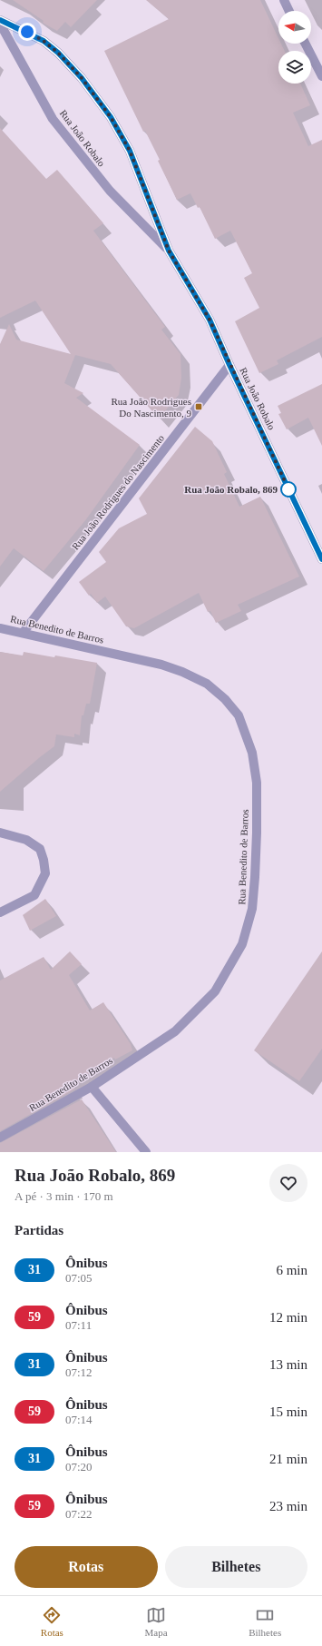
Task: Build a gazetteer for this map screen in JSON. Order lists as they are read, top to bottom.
{
  "streets": {
    "street": ["Rua João Robalo", "Rua João Rodrigues do Nascimento", "Rua Benedito de Barros"]
  },
  "crossings": [
    ["Rua João Robalo", "Rua João Rodrigues do Nascimento"],
    ["Rua João Rodrigues do Nascimento", "Rua Benedito de Barros"]
  ],
  "places": {
    "transit": ["Rua João Rodrigues Do Nascimento, 9"],
    "other": ["Rua João Robalo, 869"]
  },
  "lines": ["bus line 31"],
  "north": "left",
  "page": {
    "heading": [
      ["Rua João Robalo, 869", "A pé · 3 min · 170 m"],
      "Partidas"
    ],
    "list": [
      {
        "mark": "31",
        "name": "Ônibus",
        "note": "07:05",
        "value": "6 min"
      },
      {
        "mark": "59",
        "name": "Ônibus",
        "note": "07:11",
        "value": "12 min"
      },
      {
        "mark": "31",
        "name": "Ônibus",
        "note": "07:12",
        "value": "13 min"
      },
      {
        "mark": "59",
        "name": "Ônibus",
        "note": "07:14",
        "value": "15 min"
      },
      {
        "mark": "31",
        "name": "Ônibus",
        "note": "07:20",
        "value": "21 min"
      },
      {
        "mark": "59",
        "name": "Ônibus",
        "note": "07:22",
        "value": "23 min"
      }
    ],
    "buttons": ["Rotas", "Bilhetes"],
    "tabs": ["Rotas", "Mapa", "Bilhetes"]
  }
}
